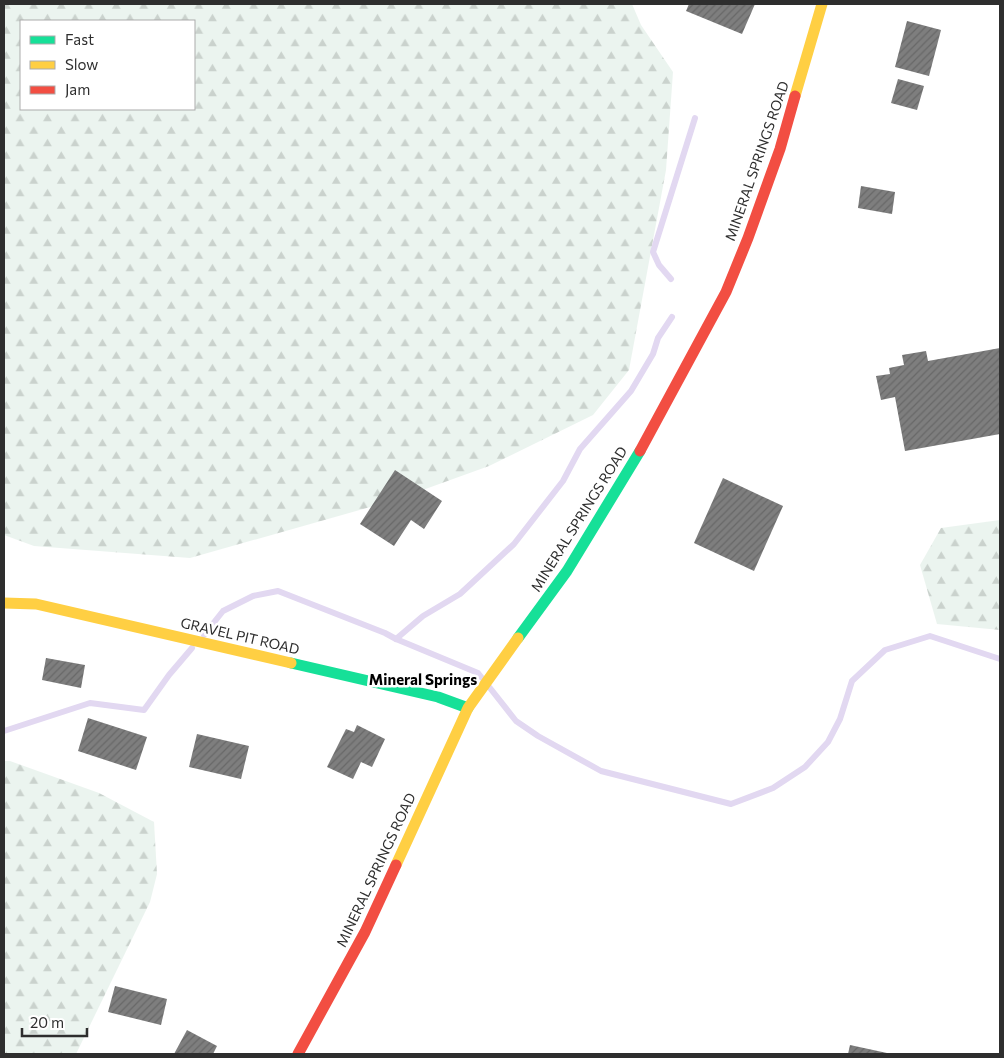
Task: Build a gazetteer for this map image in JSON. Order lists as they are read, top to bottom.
{
  "streets": {
    "street": ["MINERAL SPRINGS ROAD", "GRAVEL PIT ROAD"]
  },
  "crossings": [
    ["MINERAL SPRINGS ROAD", "GRAVEL PIT ROAD"]
  ],
  "districts": ["Mineral Springs"],
  "legend": ["Fast", "Slow", "Jam"],
  "scale_bar": "20 m"
}
